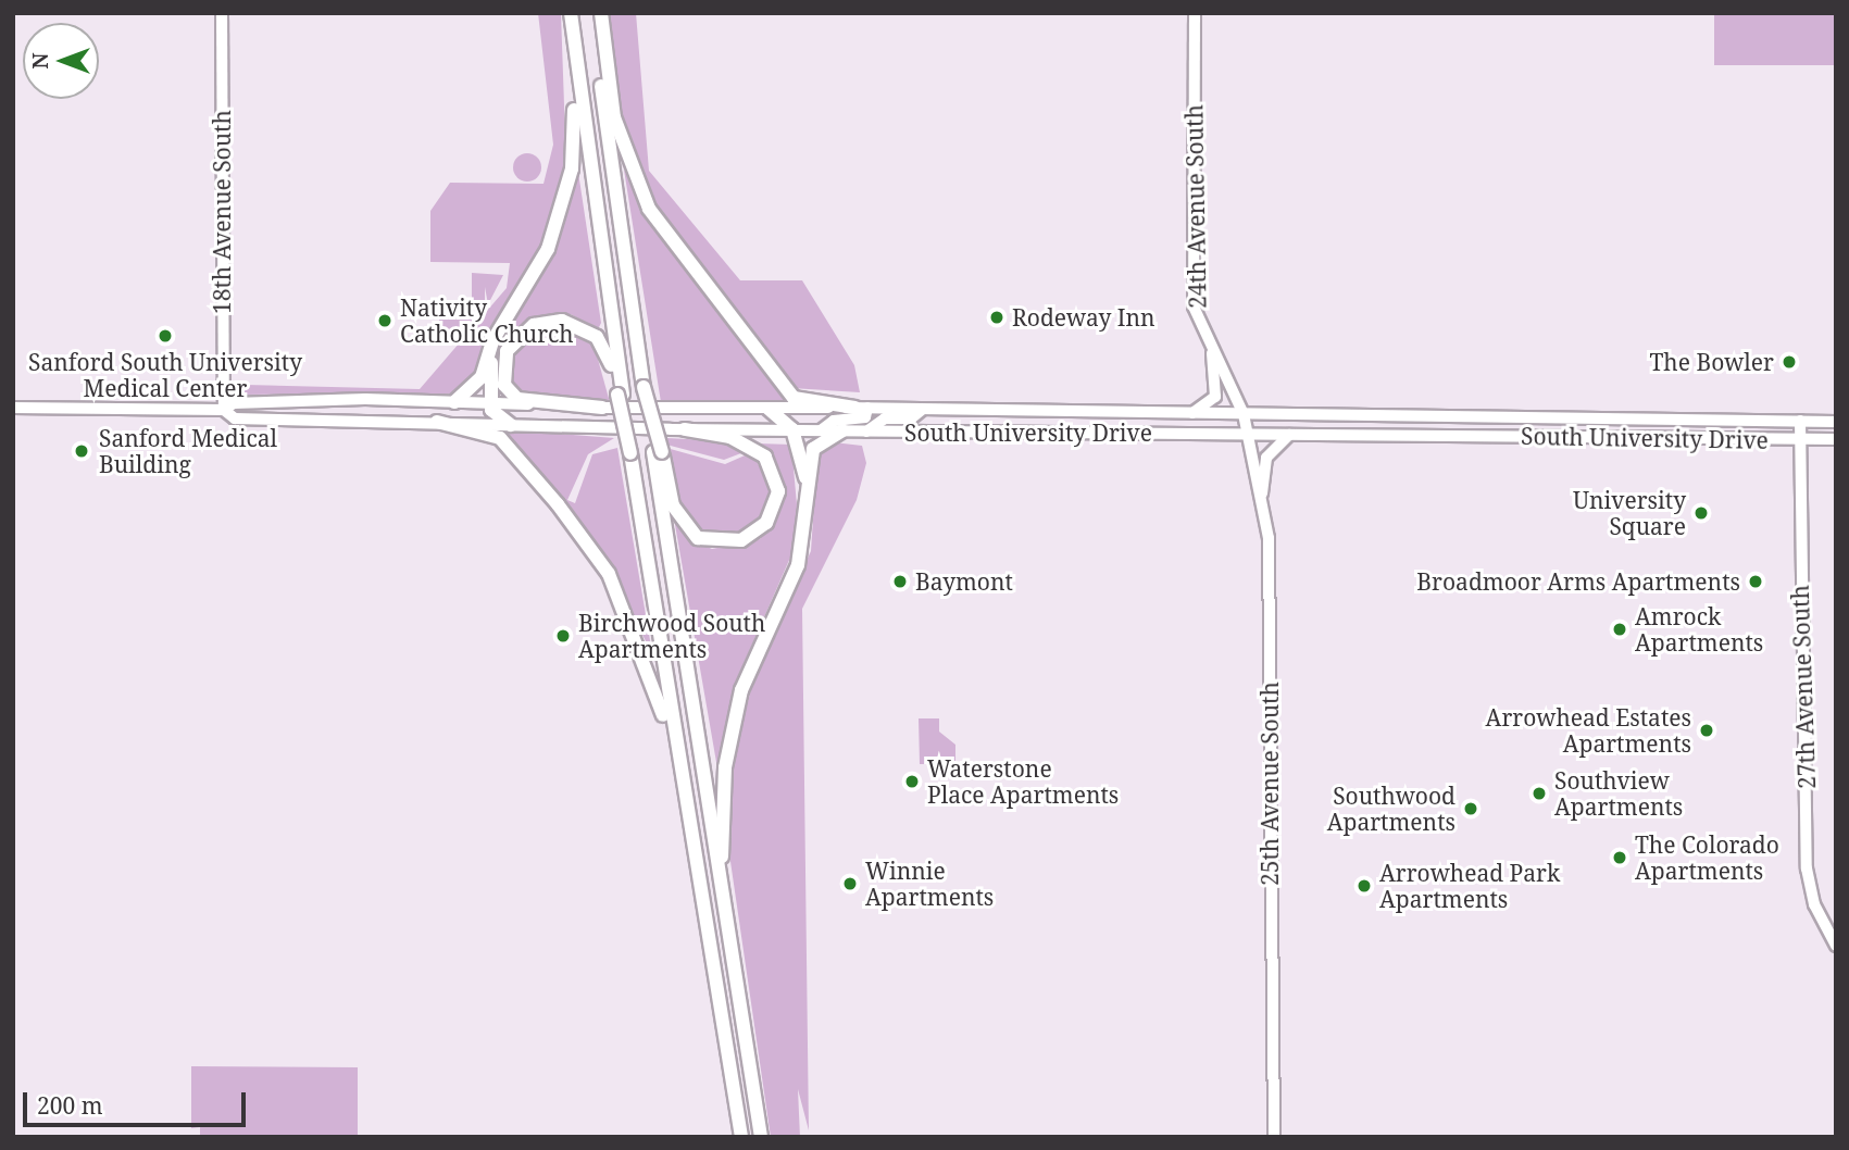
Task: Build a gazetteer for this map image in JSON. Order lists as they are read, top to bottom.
{
  "streets": {
    "main road": ["South University Drive"],
    "street": [
      "24th Avenue South",
      "18th Avenue South",
      "27th Avenue South",
      "25th Avenue South"
    ]
  },
  "crossings": [
    ["24th Avenue South", "South University Drive"],
    ["24th Avenue South", "25th Avenue South"],
    ["18th Avenue South", "South University Drive"],
    ["South University Drive", "27th Avenue South"],
    ["South University Drive", "25th Avenue South"]
  ],
  "places": [
    "Rodeway Inn",
    "Nativity Catholic Church",
    "Sanford South University Medical Center",
    "The Bowler",
    "Sanford Medical Building",
    "University Square",
    "Baymont",
    "Broadmoor Arms Apartments",
    "Amrock Apartments",
    "Birchwood South Apartments",
    "Arrowhead Estates Apartments",
    "Waterstone Place Apartments",
    "Southview Apartments",
    "Southwood Apartments",
    "The Colorado Apartments",
    "Winnie Apartments",
    "Arrowhead Park Apartments"
  ],
  "scale_bar": "200 m",
  "north": "left"
}
